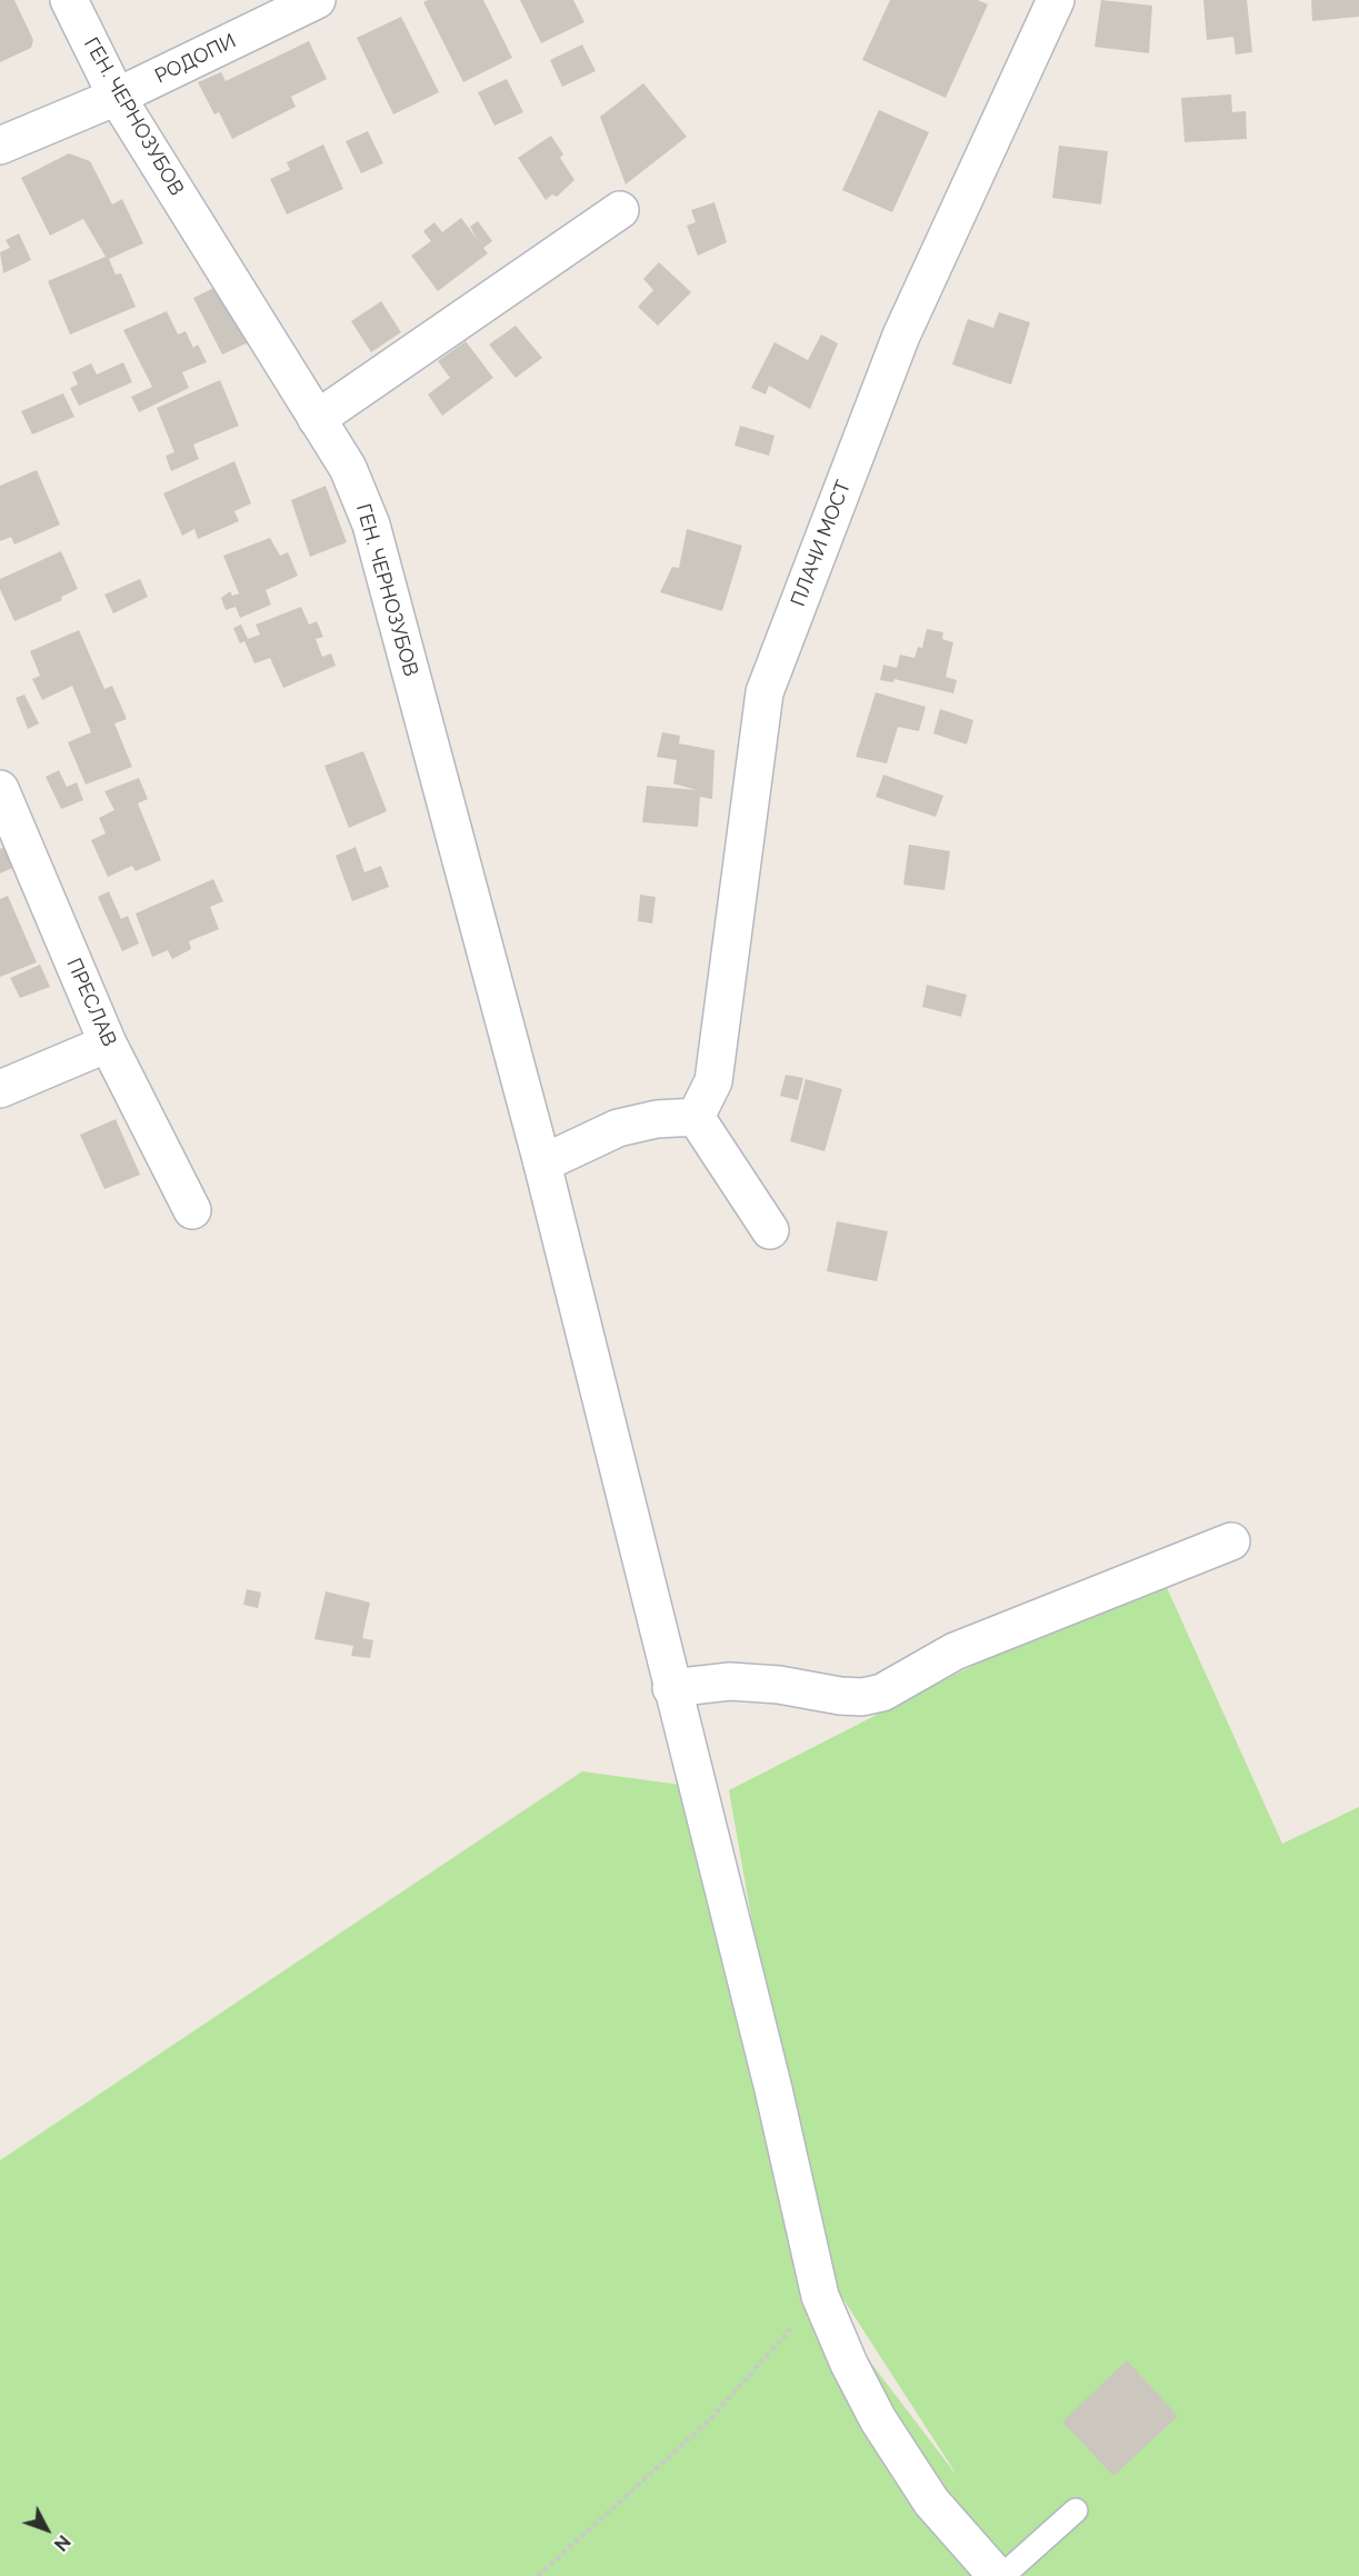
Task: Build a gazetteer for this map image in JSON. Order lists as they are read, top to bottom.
{
  "streets": {
    "street": [
      "РОДОПИ",
      "ГЕН. ЧЕРНОЗУБОВ",
      "ПЛАЧИ МОСТ",
      "ПРЕСЛАВ"
    ]
  },
  "crossings": [
    ["РОДОПИ", "ГЕН. ЧЕРНОЗУБОВ"]
  ],
  "north": "bottom right"
}
